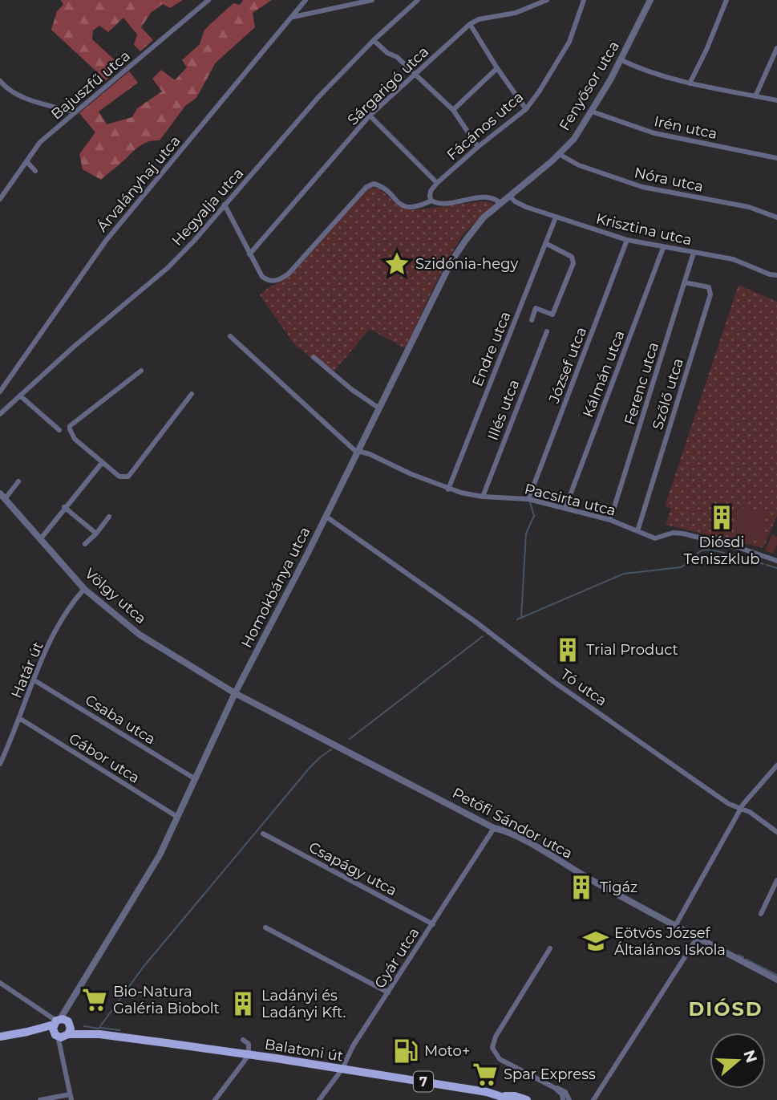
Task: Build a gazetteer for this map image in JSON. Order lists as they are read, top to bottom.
{
  "streets": {
    "main road": ["Balatoni út", "7"],
    "street": [
      "Bajuszfű utca",
      "Sárgarigó utca",
      "Fenyősor utca",
      "Fácános utca",
      "Irén utca",
      "Nóra utca",
      "Árvalányhaj utca",
      "Hegyalja utca",
      "Krisztina utca",
      "Endre utca",
      "József utca",
      "Kálmán utca",
      "Ferenc utca",
      "Szőlő utca",
      "Illés utca",
      "Pacsirta utca",
      "Homokbánya utca",
      "Völgy utca",
      "Határ út",
      "Tó utca",
      "Csaba utca",
      "Gábor utca",
      "Petőfi Sándor utca",
      "Csapágy utca",
      "Gyár utca"
    ]
  },
  "crossings": [
    ["Fenyősor utca", "Irén utca"],
    ["Fenyősor utca", "Nóra utca"],
    ["Fenyősor utca", "Krisztina utca"],
    ["Fenyősor utca", "Homokbánya utca"],
    ["Krisztina utca", "Endre utca"],
    ["Krisztina utca", "József utca"],
    ["Krisztina utca", "Kálmán utca"],
    ["Krisztina utca", "Ferenc utca"],
    ["Krisztina utca", "Homokbánya utca"],
    ["Endre utca", "Pacsirta utca"],
    ["József utca", "Pacsirta utca"],
    ["Kálmán utca", "Pacsirta utca"],
    ["Ferenc utca", "Szőlő utca"],
    ["Ferenc utca", "Pacsirta utca"],
    ["Szőlő utca", "Pacsirta utca"],
    ["Illés utca", "Pacsirta utca"],
    ["Pacsirta utca", "Homokbánya utca"],
    ["Homokbánya utca", "Völgy utca"],
    ["Homokbánya utca", "Tó utca"],
    ["Homokbánya utca", "Csaba utca"],
    ["Homokbánya utca", "Gábor utca"],
    ["Homokbánya utca", "Petőfi Sándor utca"],
    ["Homokbánya utca", "Balatoni út"],
    ["Homokbánya utca", "7"],
    ["Völgy utca", "Határ út"],
    ["Völgy utca", "Petőfi Sándor utca"],
    ["Határ út", "Csaba utca"],
    ["Határ út", "Gábor utca"],
    ["Petőfi Sándor utca", "Gyár utca"],
    ["Csapágy utca", "Gyár utca"],
    ["Gyár utca", "Balatoni út"],
    ["Balatoni út", "7"]
  ],
  "districts": ["DIÓSD"],
  "places": {
    "place": ["Szidónia-hegy"],
    "building": [
      "Diósdi Teniszklub",
      "Trial Product",
      "Tigáz",
      "Ladányi és Ladányi Kft."
    ],
    "school or university": ["Eötvös József Általános Iskola"],
    "supermarket": ["Bio-Natura Galéria Biobolt", "Spar Express"],
    "fuel station": ["Moto+"]
  },
  "north": "right"
}
